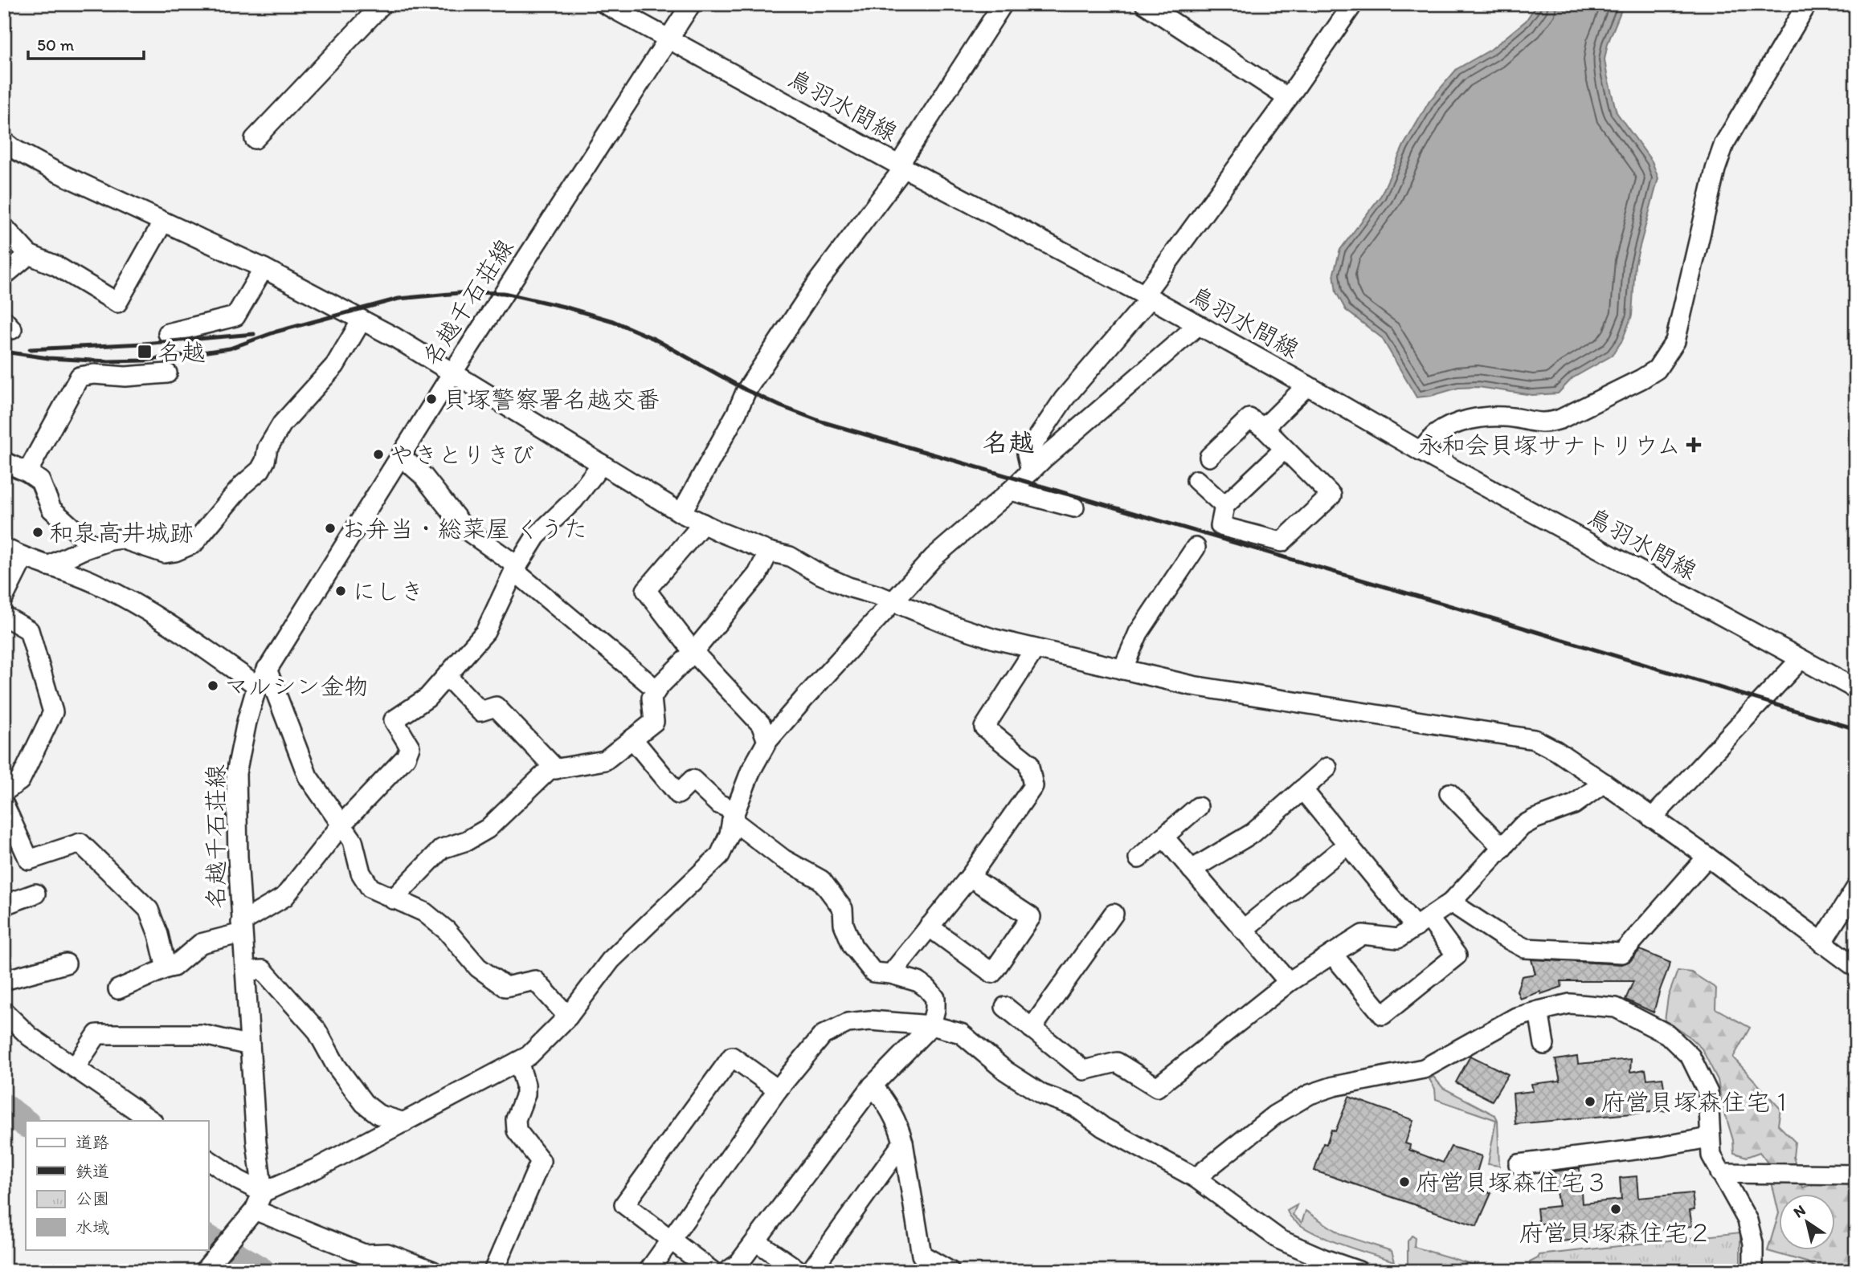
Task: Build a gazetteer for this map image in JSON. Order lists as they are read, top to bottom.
{
  "streets": {
    "street": ["鳥羽水間線", "名越千石荘線"]
  },
  "crossings": [
    ["鳥羽水間線", "名越千石荘線"]
  ],
  "districts": ["名越"],
  "places": {
    "transit": ["名越"],
    "other": [
      "貝塚警察署名越交番",
      "やきとりきび",
      "お弁当・総菜屋 くうた",
      "和泉高井城跡",
      "にしき",
      "マルシン金物",
      "府営貝塚森住宅１",
      "府営貝塚森住宅３",
      "府営貝塚森住宅２"
    ],
    "health": ["永和会貝塚サナトリウム"]
  },
  "legend": [
    "道路",
    "鉄道",
    "公園",
    "水域"
  ],
  "scale_bar": "50 m",
  "north": "top left"
}
